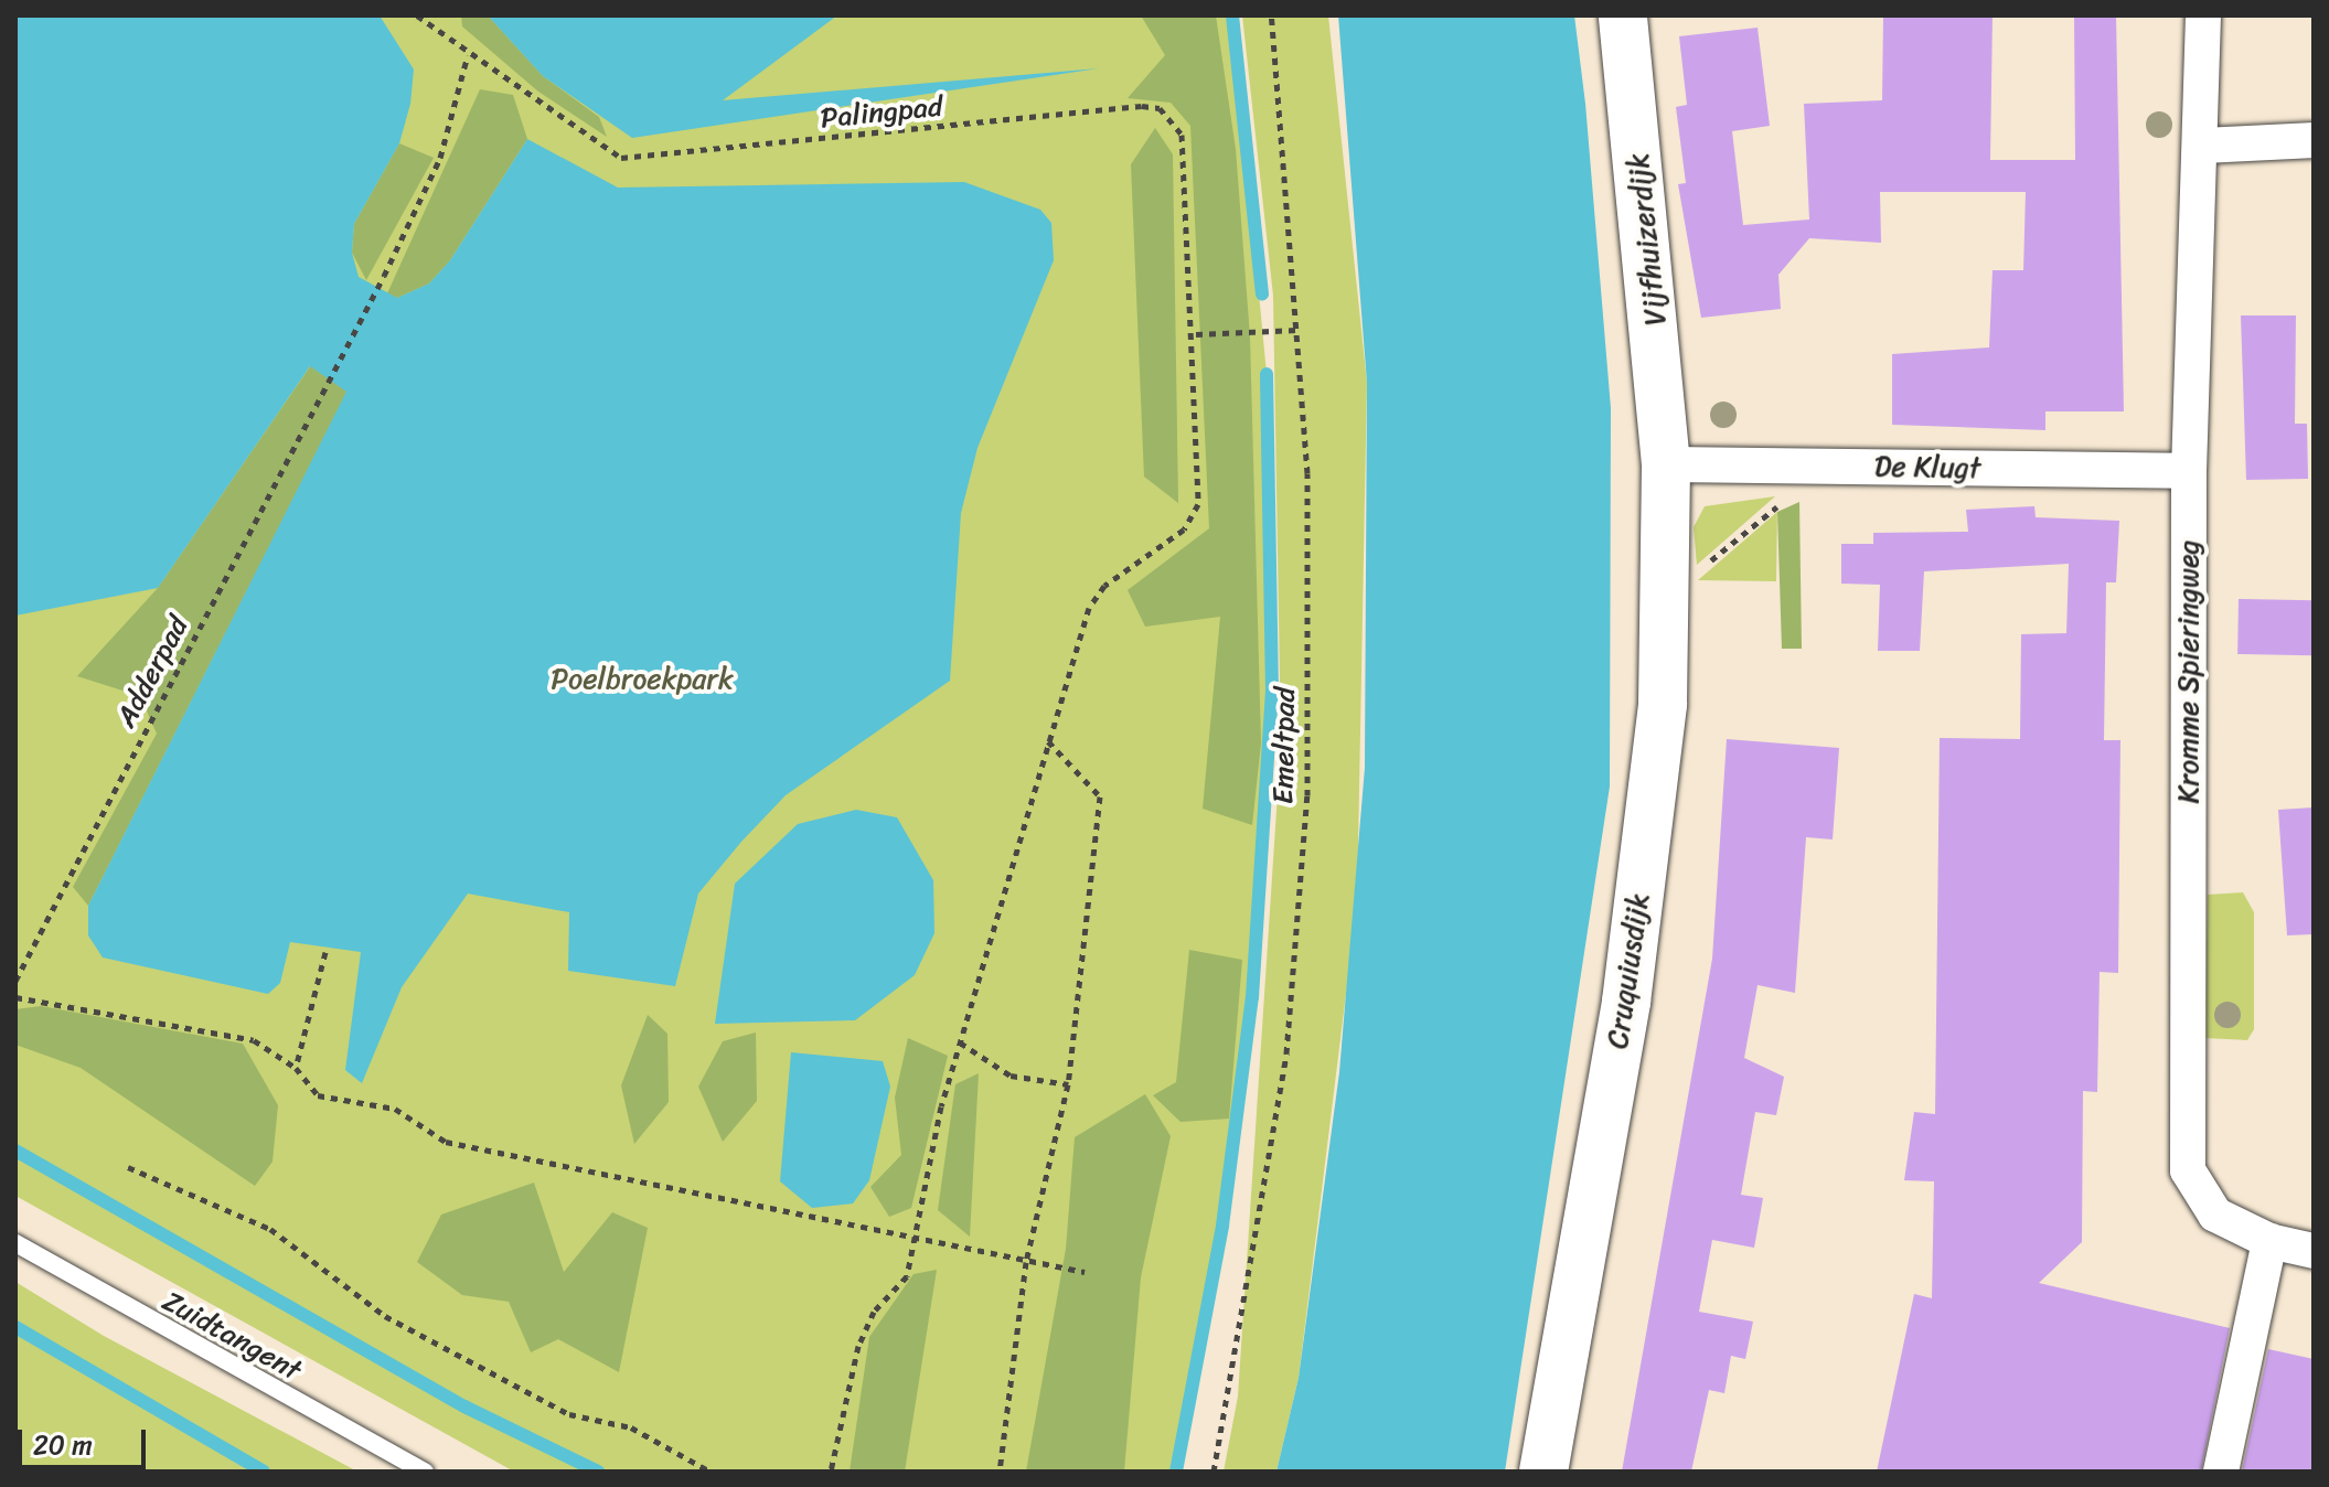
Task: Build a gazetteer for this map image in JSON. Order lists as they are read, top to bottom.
{
  "streets": {
    "street": [
      "Vijfhuizerdijk",
      "De Klugt",
      "Kromme Spieringweg",
      "Cruquiusdijk"
    ],
    "lane": ["Zuidtangent"],
    "path": ["Palingpad", "Adderpad", "Emeltpad"]
  },
  "crossings": [
    ["Palingpad", "Adderpad"],
    ["Vijfhuizerdijk", "De Klugt"],
    ["Vijfhuizerdijk", "Cruquiusdijk"],
    ["De Klugt", "Kromme Spieringweg"],
    ["De Klugt", "Cruquiusdijk"]
  ],
  "parks": ["Poelbroekpark"],
  "scale_bar": "20 m"
}
